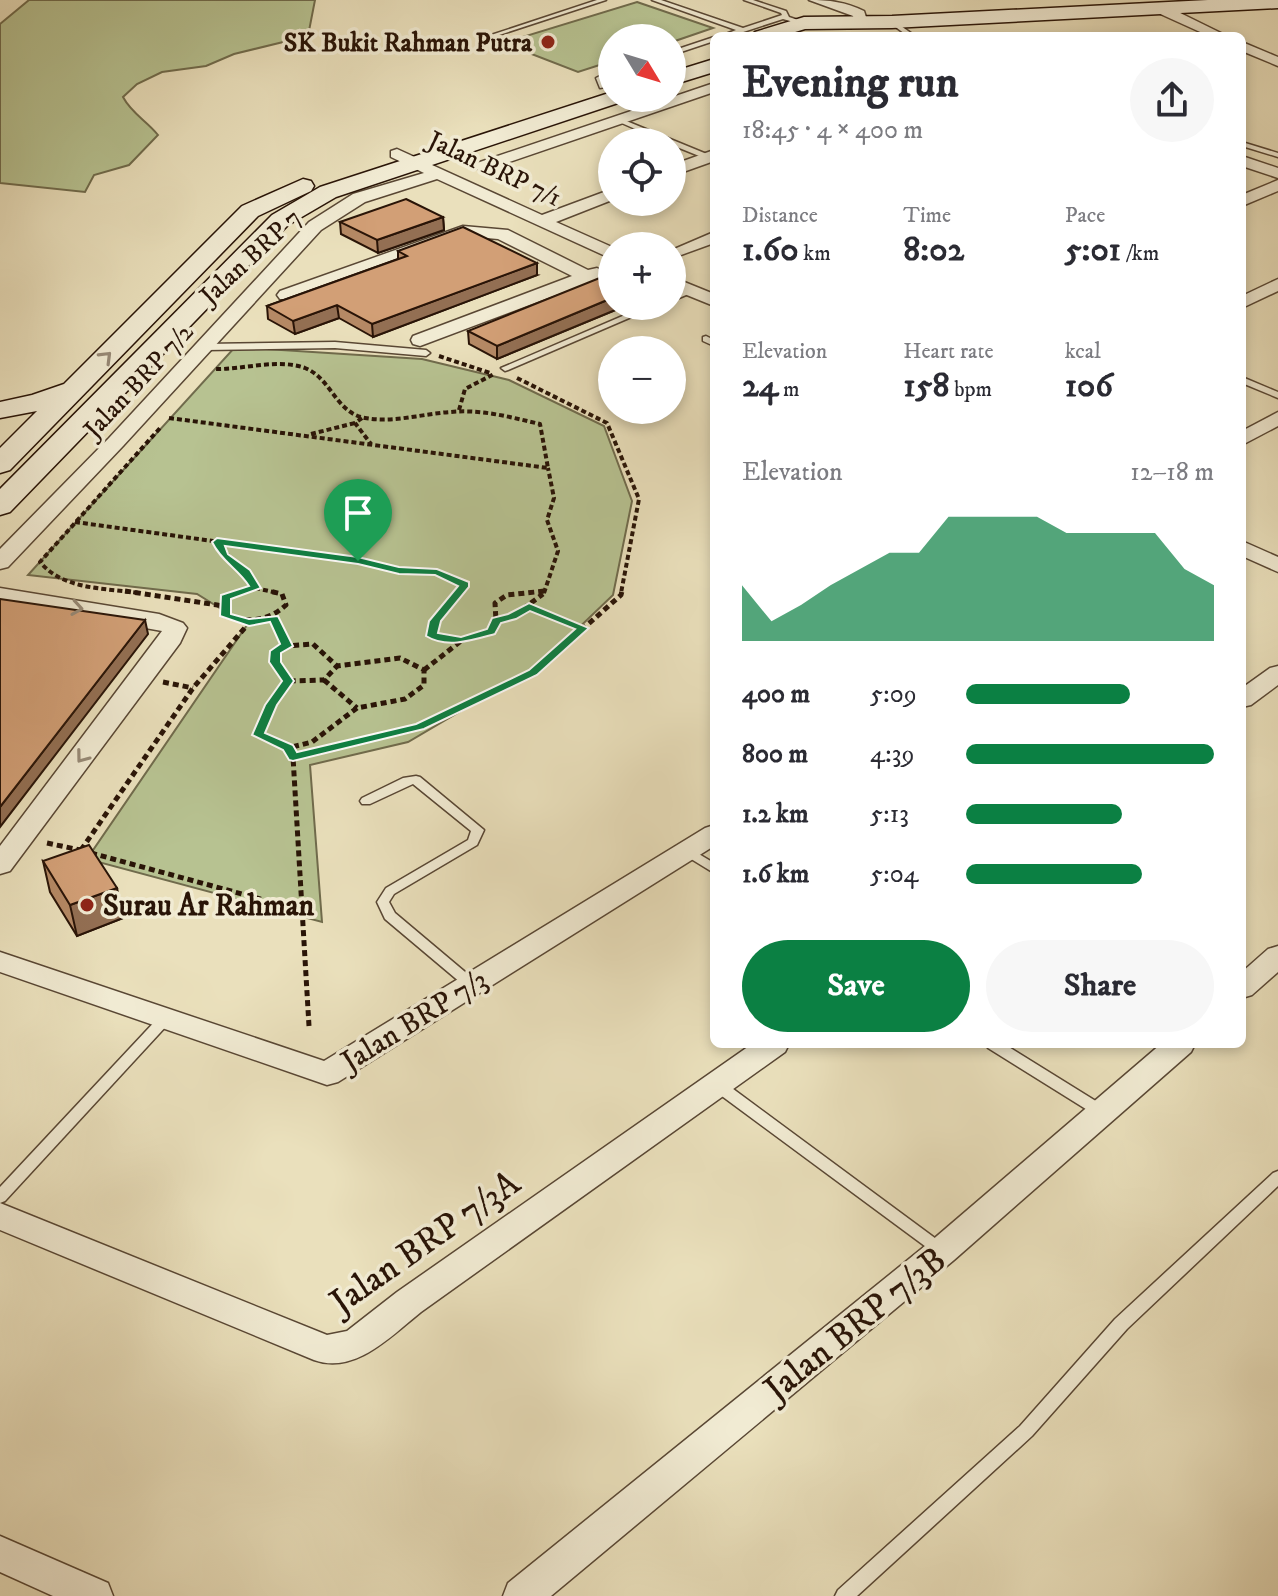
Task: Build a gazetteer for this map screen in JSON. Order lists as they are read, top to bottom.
{
  "streets": {
    "main road": ["Jalan BRP 7"],
    "street": [
      "Jalan BRP 7/1",
      "Jalan BRP 7/2",
      "Jalan BRP 7/3",
      "Jalan BRP 7/3A",
      "Jalan BRP 7/3B"
    ]
  },
  "crossings": [
    ["Jalan BRP 7/1", "Jalan BRP 7"],
    ["Jalan BRP 7/1", "Jalan BRP 7/2"],
    ["Jalan BRP 7", "Jalan BRP 7/2"]
  ],
  "places": ["SK Bukit Rahman Putra", "Surau Ar Rahman"],
  "north": "bottom right",
  "page": {
    "map_buttons": ["+", "−"],
    "heading": ["Evening run", "18:45 · 4 × 400 m"],
    "stats": [
      ["Distance", "1.60 km"],
      ["Time", "8:02"],
      ["Pace", "5:01 /km"],
      ["Elevation", "24 m"],
      ["Heart rate", "158 bpm"],
      ["kcal", "106"]
    ],
    "chart": ["Elevation", "12–18 m"],
    "list": [
      {
        "name": "400 m",
        "note": "5:09"
      },
      {
        "name": "800 m",
        "note": "4:39"
      },
      {
        "name": "1.2 km",
        "note": "5:13"
      },
      {
        "name": "1.6 km",
        "note": "5:04"
      }
    ],
    "buttons": ["Save", "Share"]
  }
}
